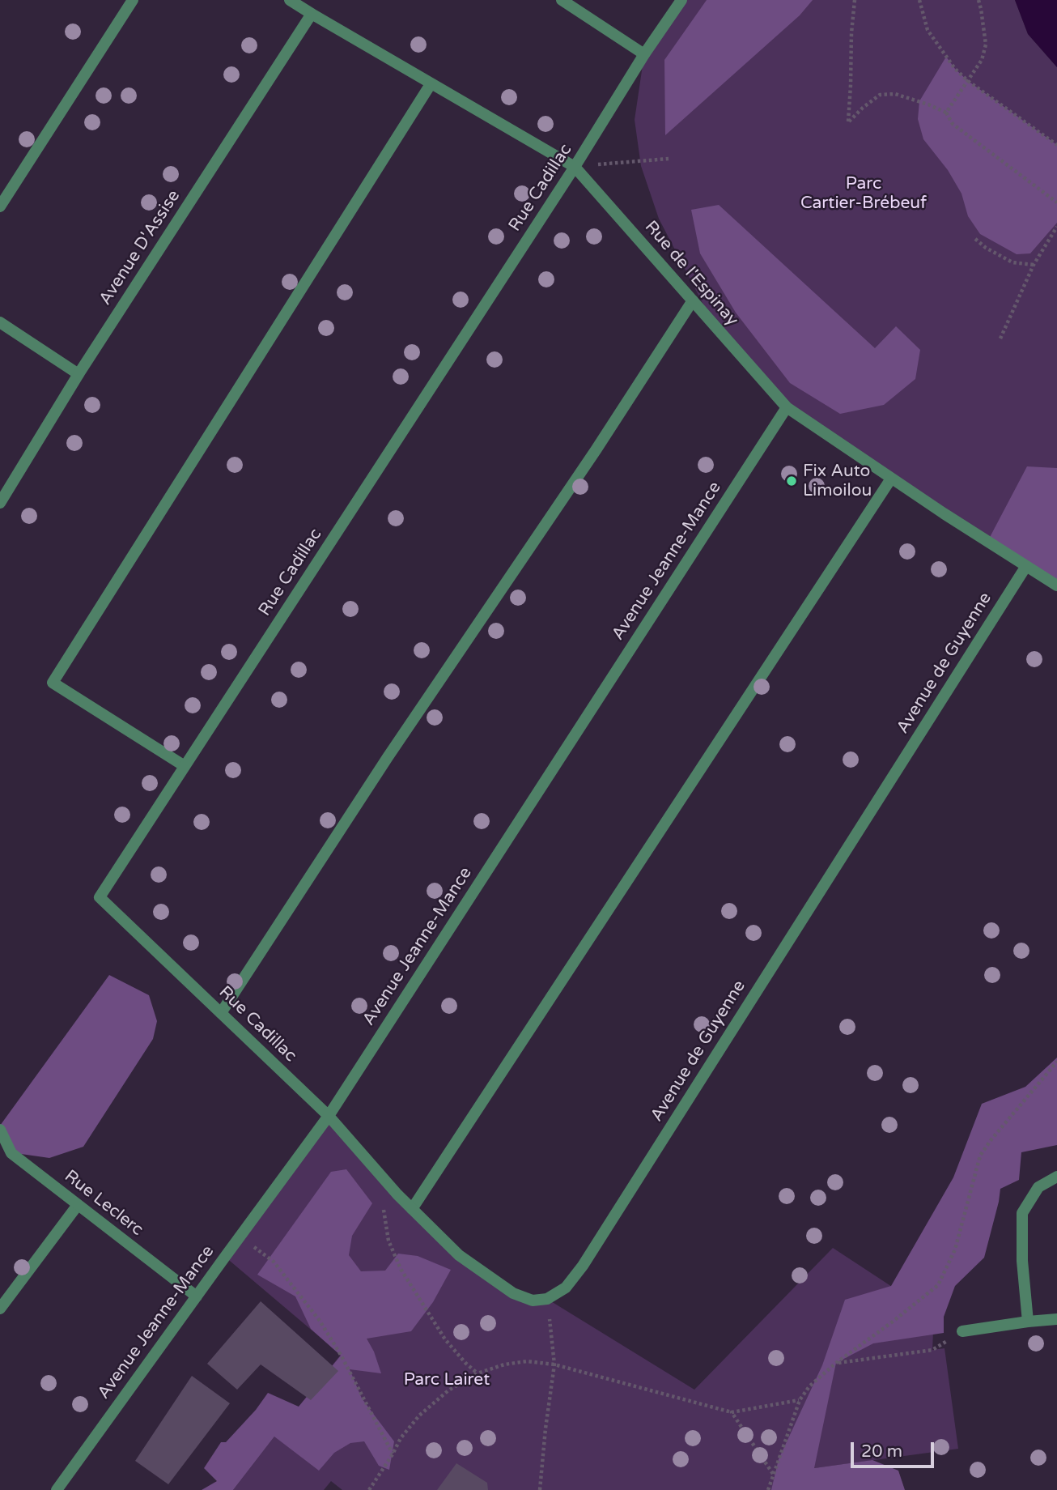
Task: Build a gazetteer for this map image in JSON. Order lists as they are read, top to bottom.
{
  "streets": {
    "street": [
      "Rue Cadillac",
      "Avenue D'Assise",
      "Rue de l'Espinay",
      "Avenue Jeanne-Mance",
      "Avenue de Guyenne",
      "Rue Leclerc"
    ]
  },
  "crossings": [
    ["Rue Cadillac", "Rue de l'Espinay"],
    ["Rue Cadillac", "Avenue Jeanne-Mance"],
    ["Avenue D'Assise", "Rue de l'Espinay"],
    ["Rue de l'Espinay", "Avenue Jeanne-Mance"],
    ["Rue de l'Espinay", "Avenue de Guyenne"],
    ["Avenue Jeanne-Mance", "Rue Leclerc"]
  ],
  "parks": ["Parc Cartier-Brébeuf", "Parc Lairet"],
  "places": ["Fix Auto Limoilou"],
  "scale_bar": "20 m"
}
